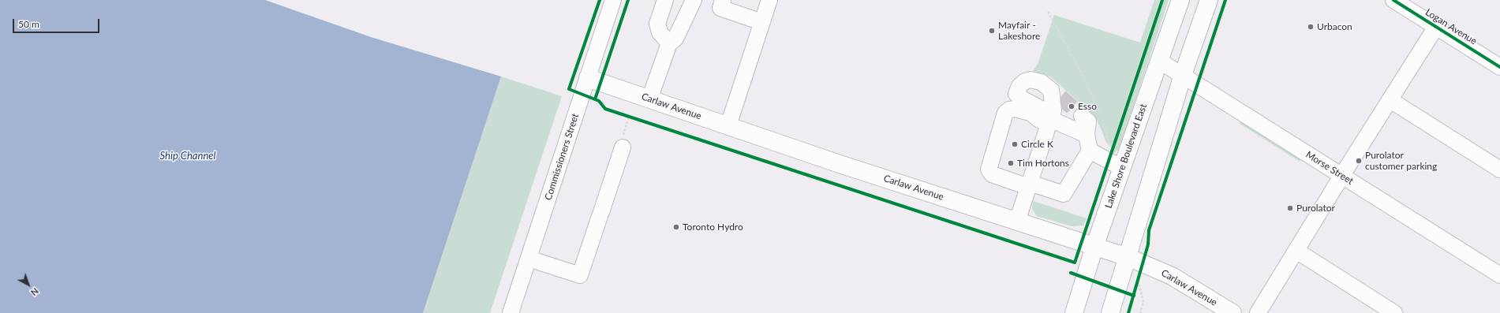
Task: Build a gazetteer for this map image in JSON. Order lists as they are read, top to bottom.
{
  "streets": {
    "main road": ["Carlaw Avenue", "Lake Shore Boulevard East"],
    "street": ["Logan Avenue", "Commissioners Street", "Morse Street"]
  },
  "crossings": [
    ["Carlaw Avenue", "Lake Shore Boulevard East"],
    ["Carlaw Avenue", "Commissioners Street"],
    ["Lake Shore Boulevard East", "Morse Street"]
  ],
  "water": ["Ship Channel"],
  "places": [
    "Urbacon",
    "Mayfair - Lakeshore",
    "Esso",
    "Circle K",
    "Purolator customer parking",
    "Tim Hortons",
    "Purolator",
    "Toronto Hydro"
  ],
  "scale_bar": "50 m",
  "north": "bottom right"
}
